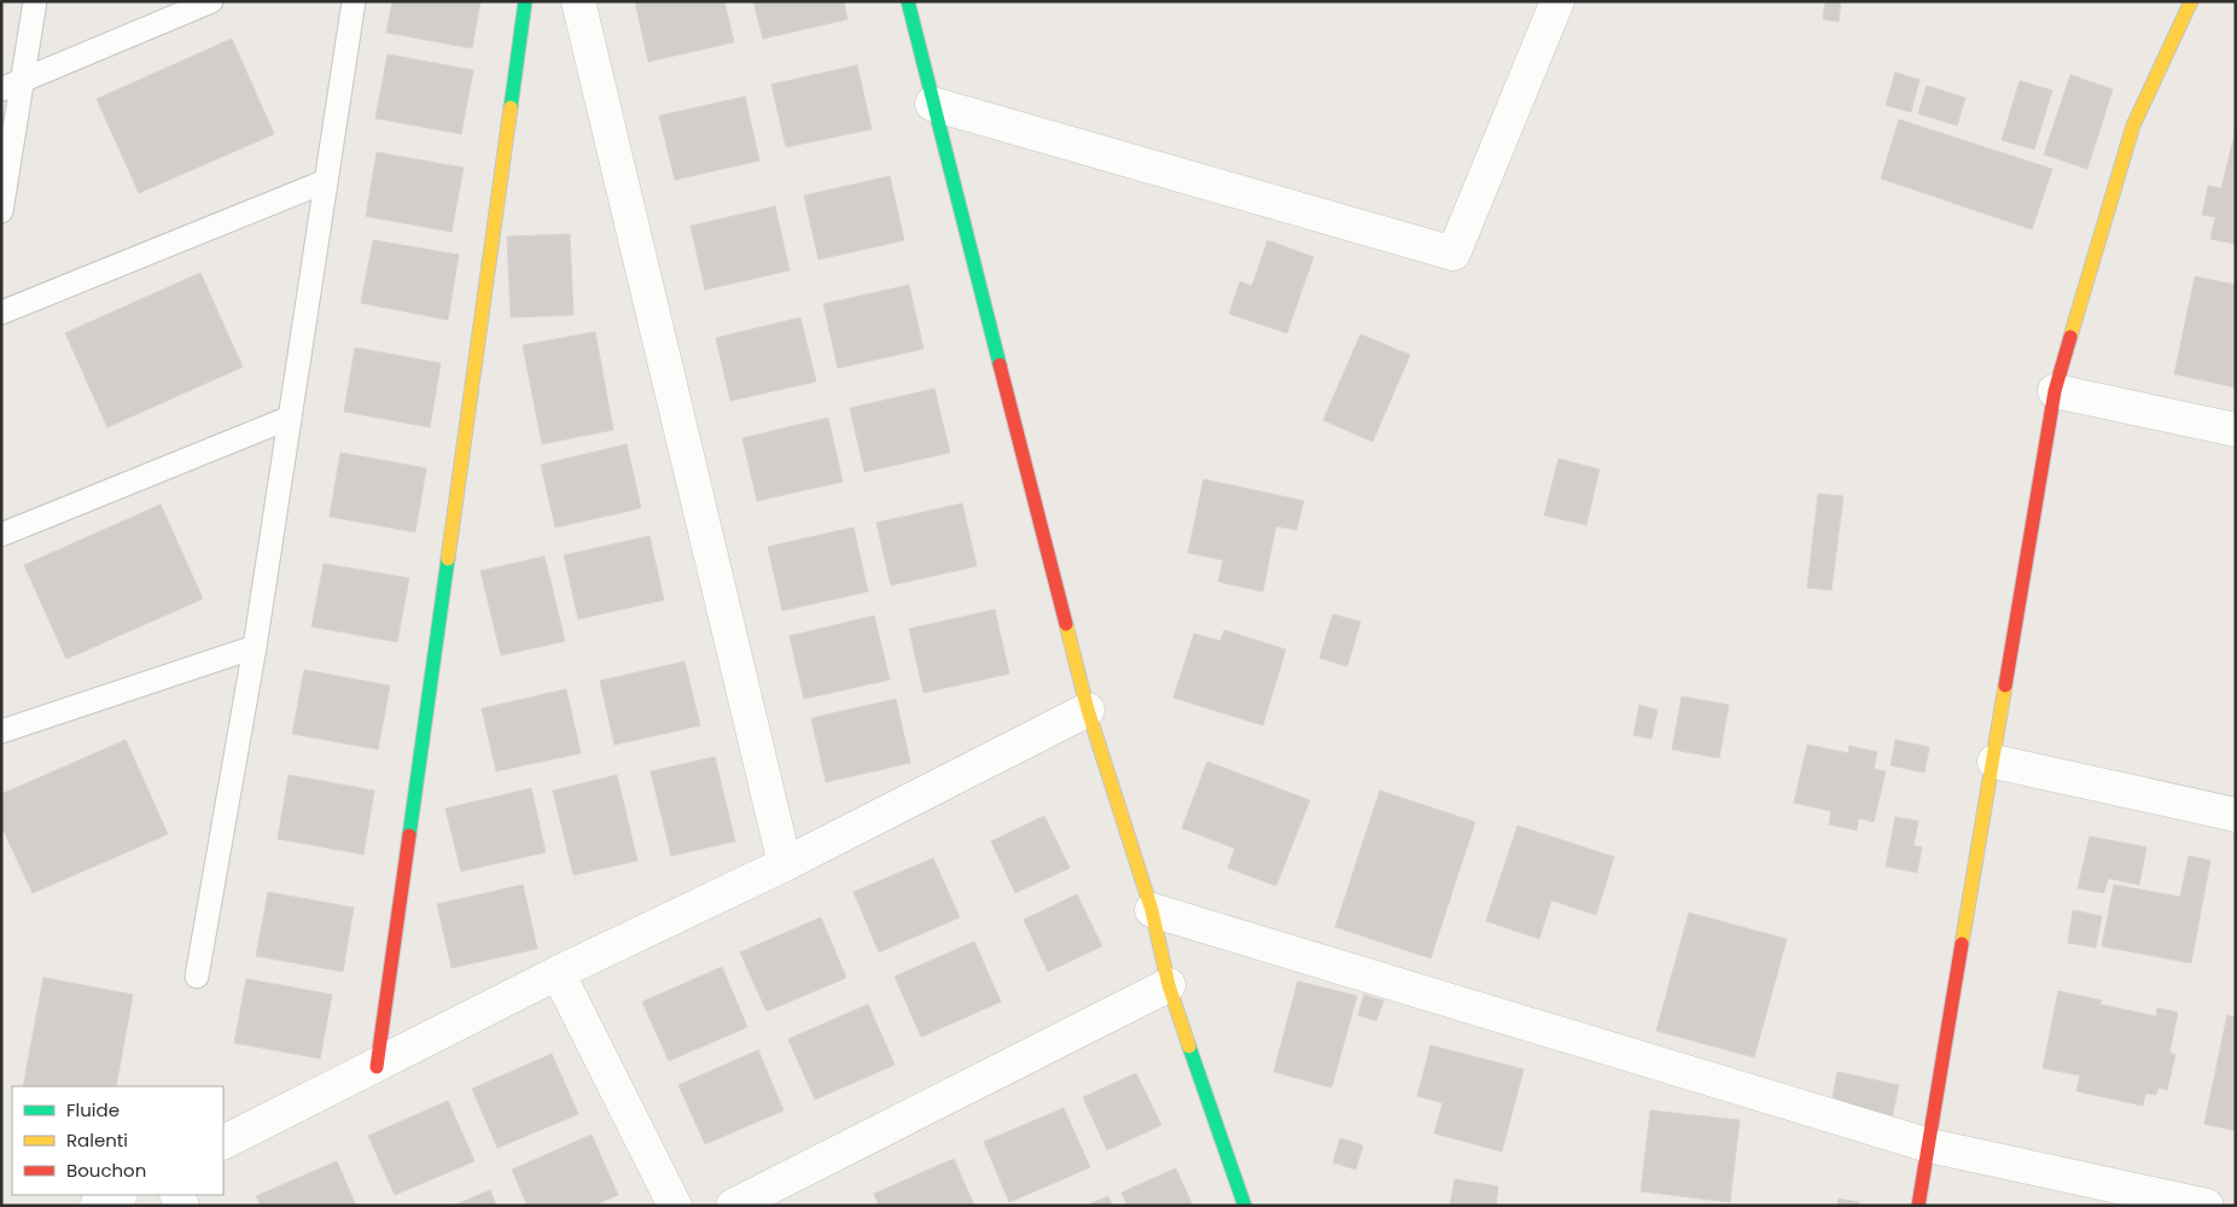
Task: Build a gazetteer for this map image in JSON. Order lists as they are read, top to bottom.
{
  "legend": ["Fluide", "Ralenti", "Bouchon"]
}
